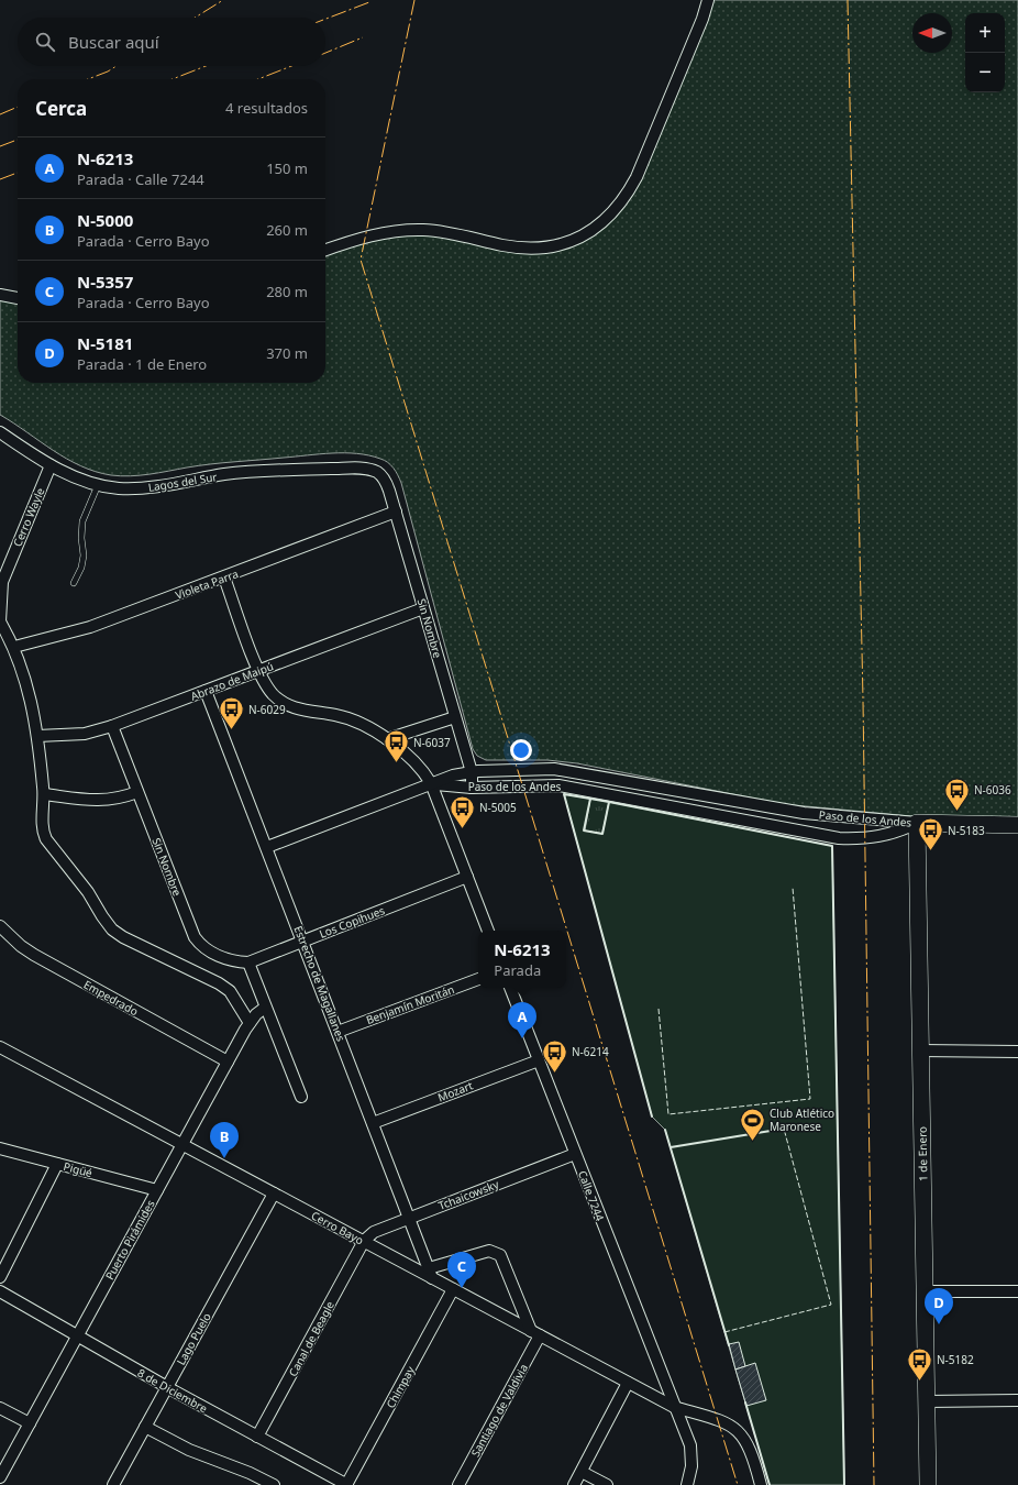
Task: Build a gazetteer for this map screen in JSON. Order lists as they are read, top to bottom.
{
  "streets": {
    "street": [
      "Lagos del Sur",
      "Cerro Wayle",
      "Violeta Parra",
      "Sin Nombre",
      "Abrazo de Maipú",
      "Paso de los Andes",
      "Los Copihues",
      "Estrecho de Magallanes",
      "Empedrado",
      "Benjamín Moritán",
      "Mozart",
      "1 de Enero",
      "Pigüé",
      "Tchaicowsky",
      "Calle 7244",
      "Cerro Bayo",
      "Puerto Pirámides",
      "Lago Puelo",
      "Canal de Beagle",
      "Chimpay",
      "8 de Diciembre",
      "Santiago de Valdivia"
    ]
  },
  "crossings": [
    ["Lagos del Sur", "Cerro Wayle"],
    ["Lagos del Sur", "Sin Nombre"],
    ["Violeta Parra", "Sin Nombre"],
    ["Sin Nombre", "Abrazo de Maipú"],
    ["Sin Nombre", "Paso de los Andes"],
    ["Sin Nombre", "Los Copihues"],
    ["Abrazo de Maipú", "Estrecho de Magallanes"],
    ["Paso de los Andes", "Estrecho de Magallanes"],
    ["Paso de los Andes", "1 de Enero"],
    ["Los Copihues", "Estrecho de Magallanes"],
    ["Estrecho de Magallanes", "Benjamín Moritán"],
    ["Estrecho de Magallanes", "Mozart"],
    ["Estrecho de Magallanes", "Tchaicowsky"],
    ["Estrecho de Magallanes", "Cerro Bayo"],
    ["Empedrado", "Puerto Pirámides"],
    ["Mozart", "Calle 7244"],
    ["Pigüé", "Puerto Pirámides"],
    ["Tchaicowsky", "Calle 7244"],
    ["Tchaicowsky", "Cerro Bayo"],
    ["Tchaicowsky", "Canal de Beagle"],
    ["Calle 7244", "Cerro Bayo"],
    ["Cerro Bayo", "Puerto Pirámides"],
    ["Cerro Bayo", "Lago Puelo"],
    ["Cerro Bayo", "Canal de Beagle"],
    ["Cerro Bayo", "Chimpay"],
    ["Cerro Bayo", "Santiago de Valdivia"],
    ["Puerto Pirámides", "8 de Diciembre"],
    ["Lago Puelo", "8 de Diciembre"],
    ["Canal de Beagle", "8 de Diciembre"],
    ["Chimpay", "8 de Diciembre"]
  ],
  "places": {
    "bus stop": [
      "N-6029",
      "N-6037",
      "N-6036",
      "N-5005",
      "N-5183",
      "N-6214",
      "N-5182"
    ],
    "sports": ["Club Atlético Maronese"]
  },
  "north": "left",
  "page": {
    "map_buttons": ["+", "−"],
    "search": "Buscar aquí",
    "heading": ["Cerca", "4 resultados"],
    "list": [
      {
        "mark": "A",
        "name": "N-6213",
        "note": "Parada · Calle 7244",
        "value": "150 m"
      },
      {
        "mark": "B",
        "name": "N-5000",
        "note": "Parada · Cerro Bayo",
        "value": "260 m"
      },
      {
        "mark": "C",
        "name": "N-5357",
        "note": "Parada · Cerro Bayo",
        "value": "280 m"
      },
      {
        "mark": "D",
        "name": "N-5181",
        "note": "Parada · 1 de Enero",
        "value": "370 m"
      }
    ],
    "popup": ["N-6213", "Parada"],
    "pins": [
      "A",
      "B",
      "C",
      "D"
    ]
  }
}
